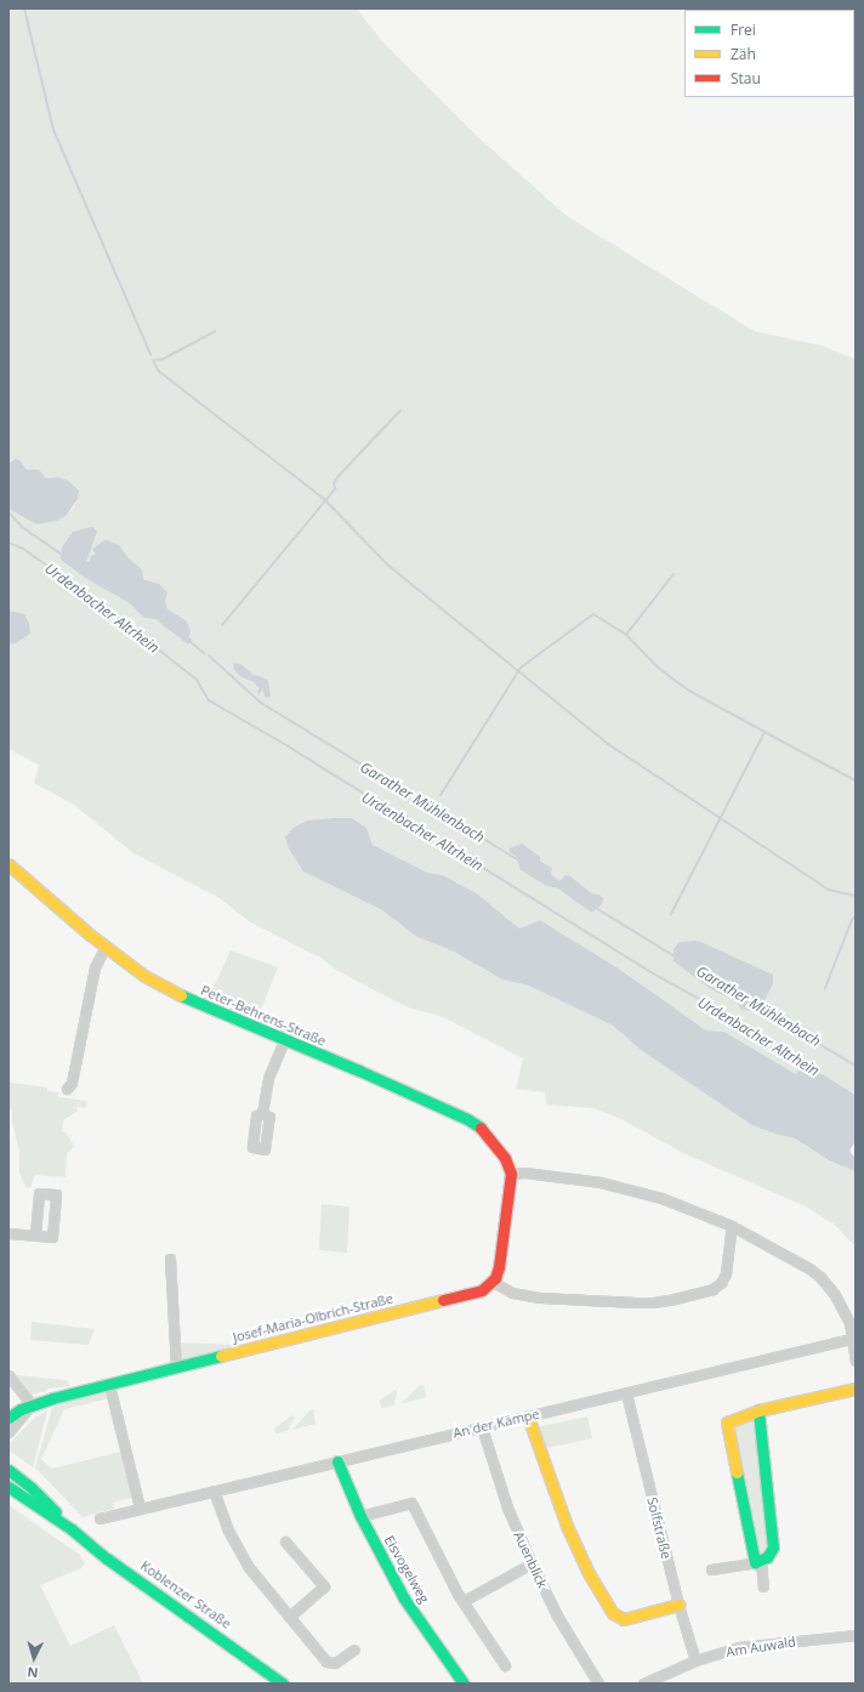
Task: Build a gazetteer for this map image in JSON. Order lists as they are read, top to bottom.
{
  "streets": {
    "street": [
      "Peter-Behrens-Straße",
      "Josef-Maria-Olbrich-Straße",
      "An der Kämpe",
      "Solfstraße",
      "Auenblick",
      "Eisvogelweg",
      "Koblenzer Straße",
      "Am Auwald"
    ]
  },
  "crossings": [
    ["An der Kämpe", "Solfstraße"],
    ["An der Kämpe", "Auenblick"],
    ["An der Kämpe", "Eisvogelweg"],
    ["Solfstraße", "Am Auwald"]
  ],
  "water": ["Urdenbacher Altrhein", "Garather Mühlenbach"],
  "legend": ["Frei", "Zäh", "Stau"],
  "north": "bottom"
}
